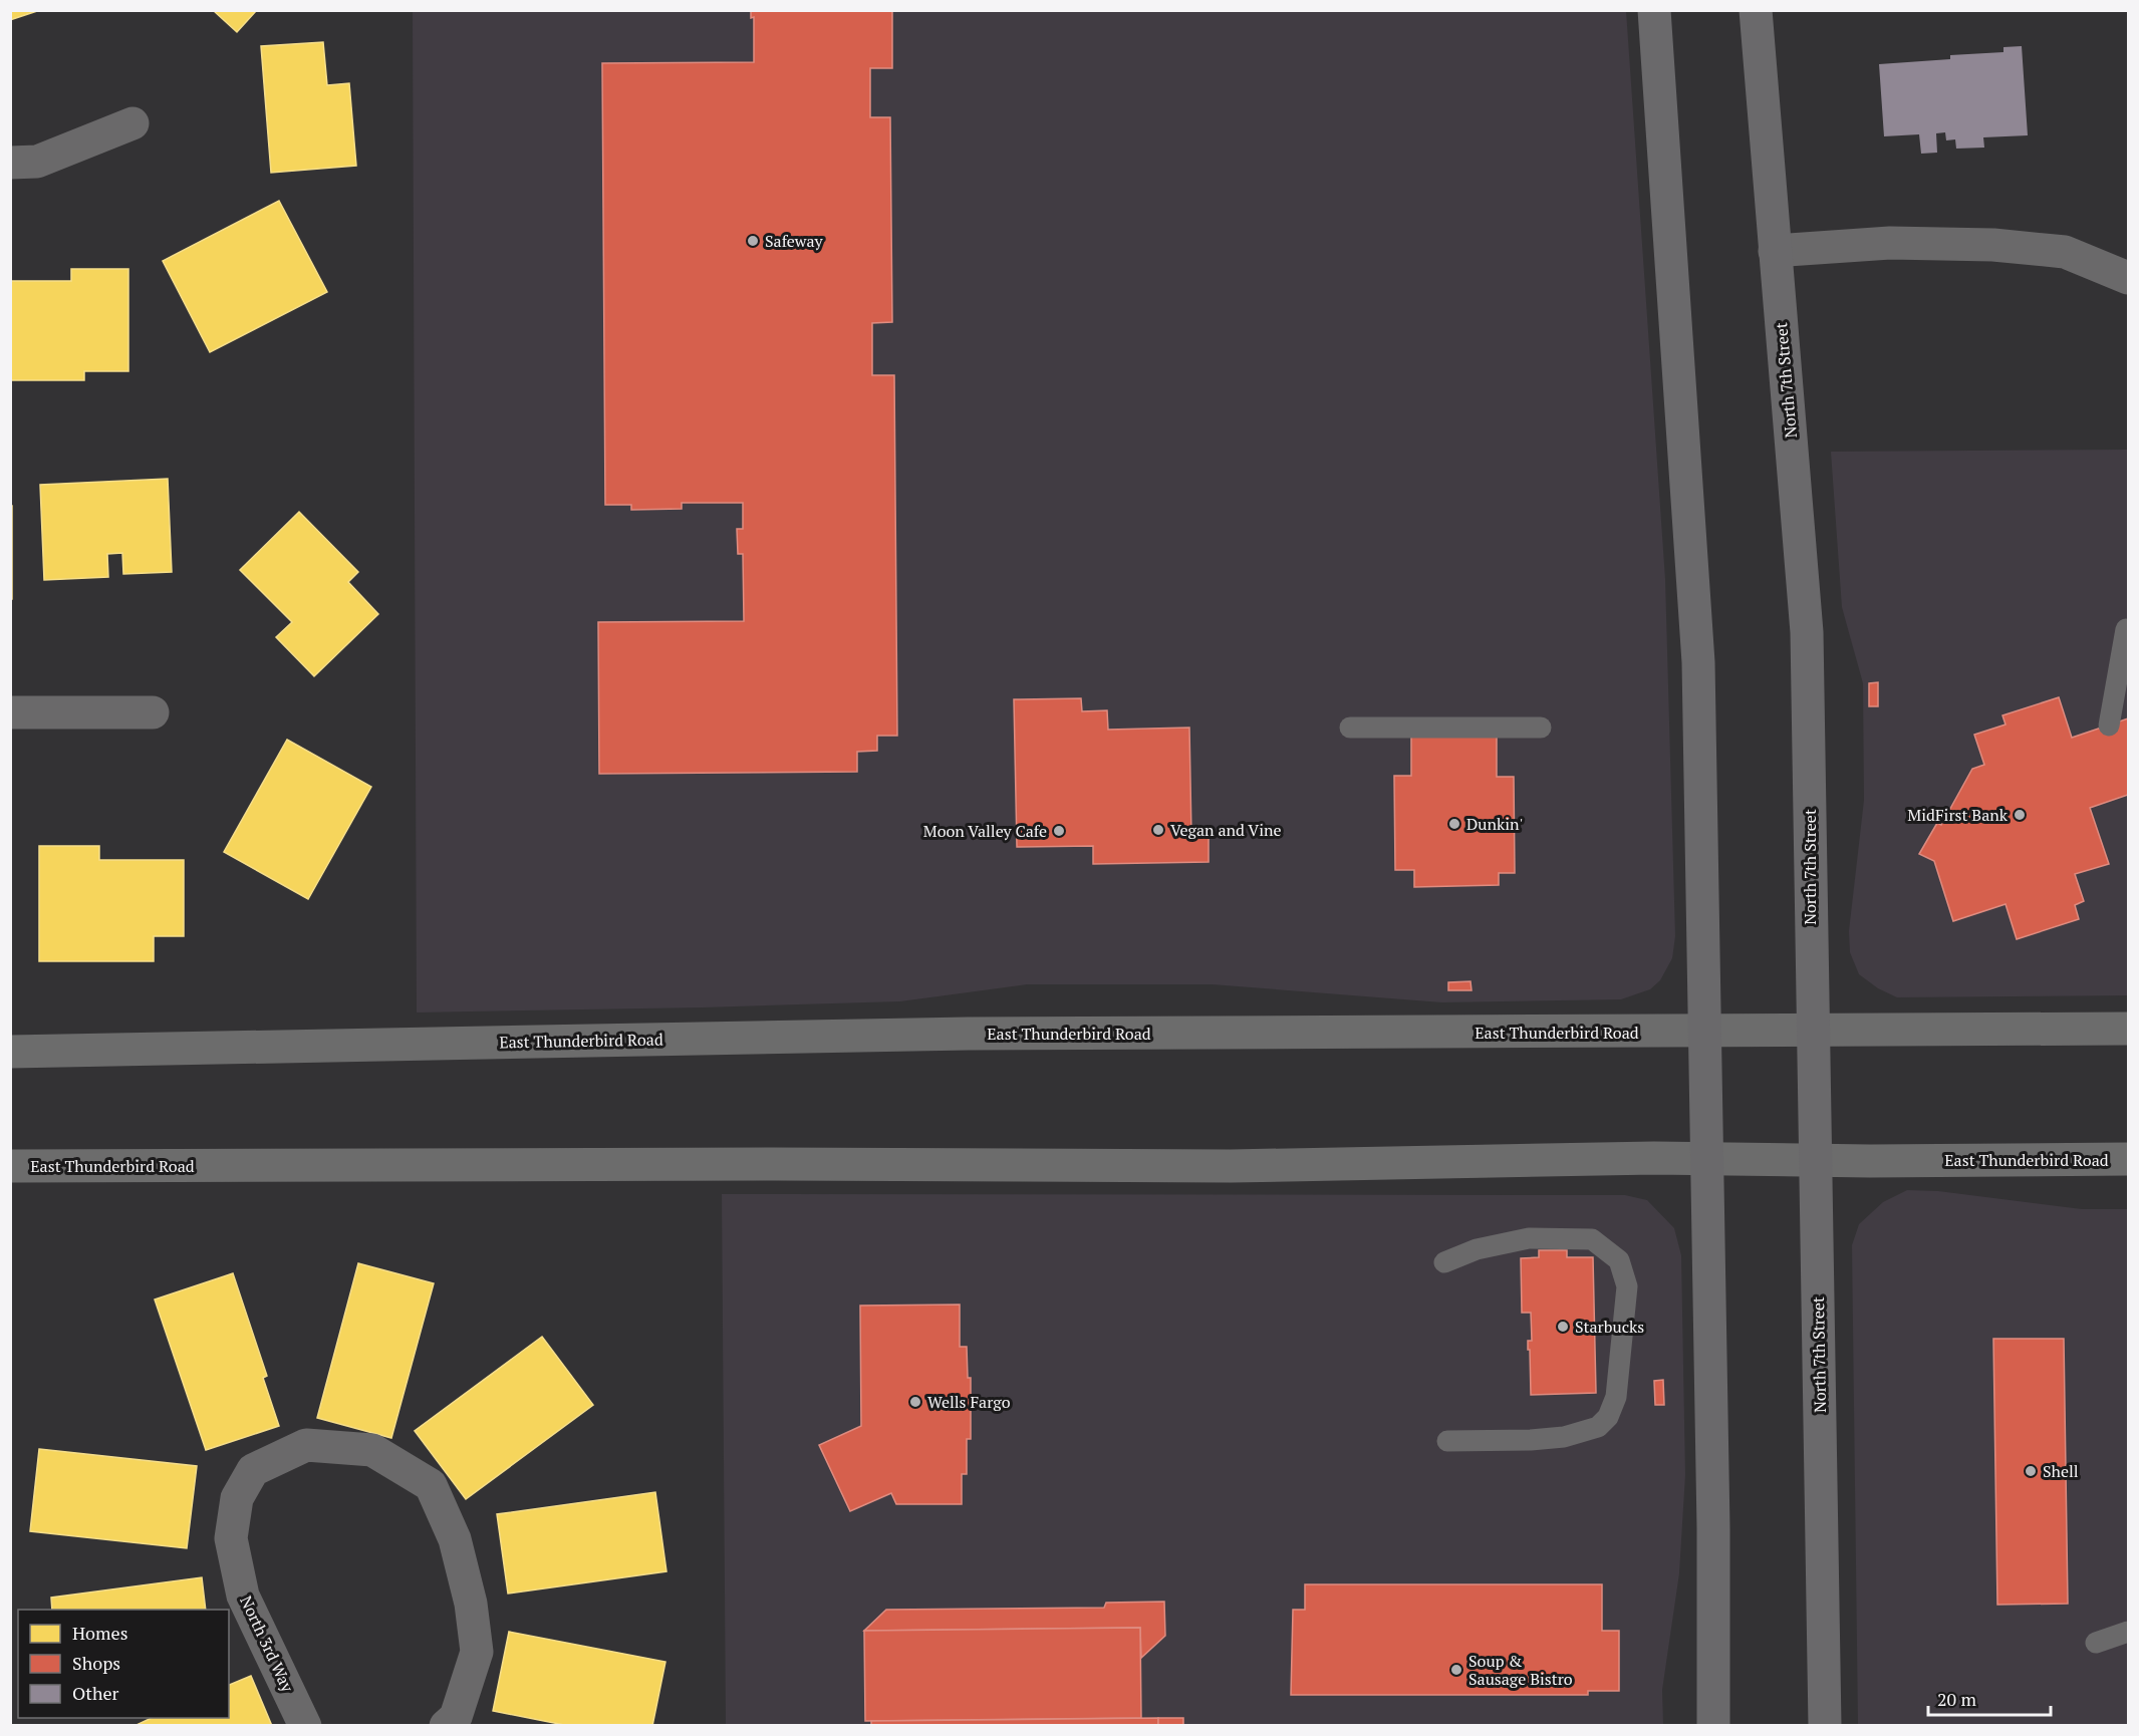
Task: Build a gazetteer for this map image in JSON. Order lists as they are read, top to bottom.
{
  "streets": {
    "main road": ["North 7th Street", "East Thunderbird Road"],
    "street": ["North 3rd Way"]
  },
  "crossings": [
    ["North 7th Street", "East Thunderbird Road"]
  ],
  "places": [
    "Safeway",
    "MidFirst Bank",
    "Dunkin'",
    "Vegan and Vine",
    "Moon Valley Cafe",
    "Starbucks",
    "Wells Fargo",
    "Shell",
    "Soup & Sausage Bistro"
  ],
  "legend": ["Homes", "Shops", "Other"],
  "scale_bar": "20 m"
}
